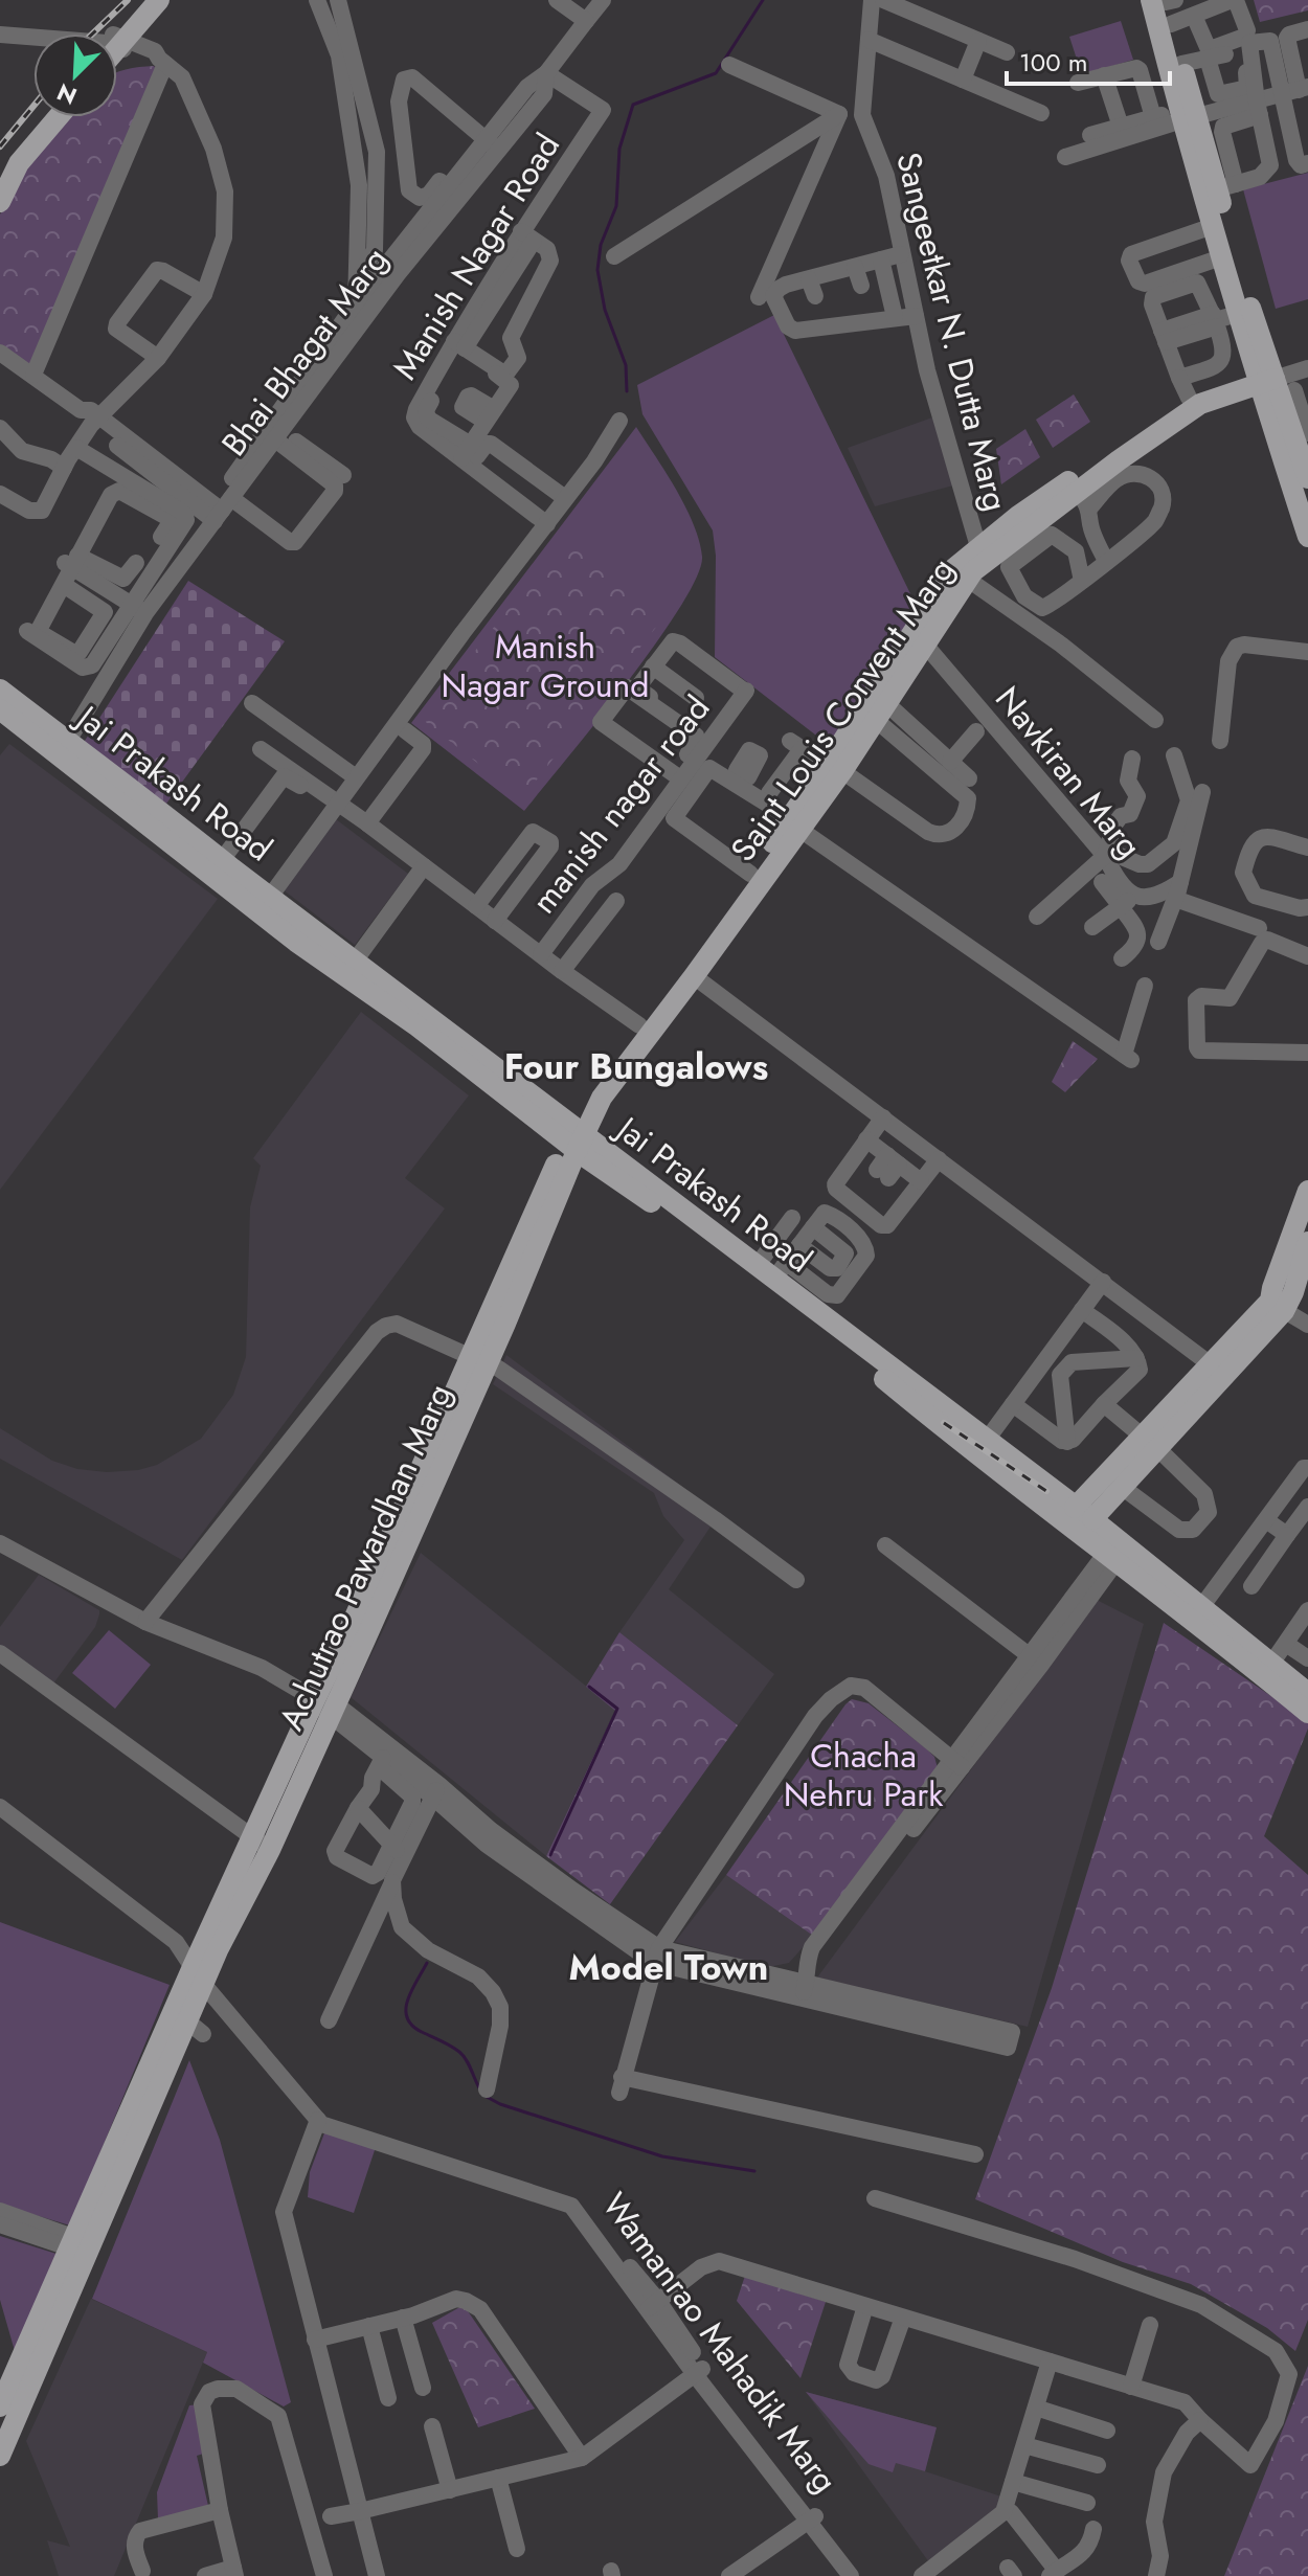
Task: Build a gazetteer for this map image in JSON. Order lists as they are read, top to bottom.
{
  "streets": {
    "main road": ["Saint Louis Convent Marg", "Jai Prakash Road", "Achutrao Pawardhan Marg"],
    "street": [
      "Manish Nagar Road",
      "Sangeetkar N. Dutta Marg",
      "Bhai Bhagat Marg",
      "Navkiran Marg",
      "manish nagar road",
      "Wamanrao Mahadik Marg"
    ]
  },
  "crossings": [
    ["Manish Nagar Road", "Bhai Bhagat Marg"],
    ["Sangeetkar N. Dutta Marg", "Saint Louis Convent Marg"],
    ["Saint Louis Convent Marg", "Navkiran Marg"],
    ["Saint Louis Convent Marg", "Jai Prakash Road"],
    ["Saint Louis Convent Marg", "manish nagar road"],
    ["Saint Louis Convent Marg", "Achutrao Pawardhan Marg"],
    ["Jai Prakash Road", "Achutrao Pawardhan Marg"]
  ],
  "districts": ["Four Bungalows", "Model Town"],
  "parks": ["Manish Nagar Ground", "Chacha Nehru Park"],
  "scale_bar": "100 m",
  "north": "bottom left"
}
